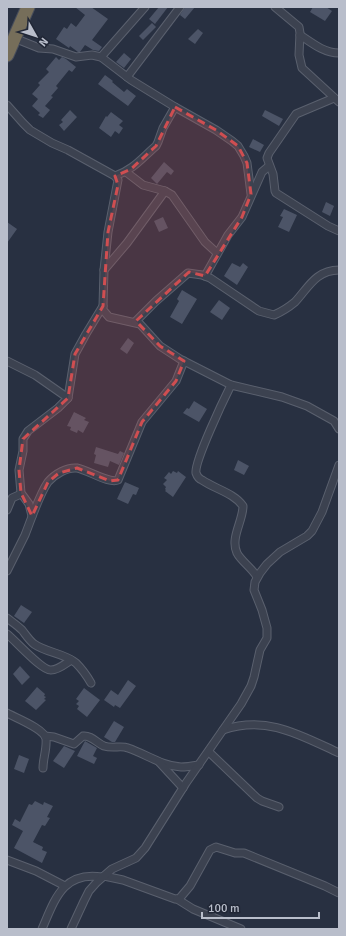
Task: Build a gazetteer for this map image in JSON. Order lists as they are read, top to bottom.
{
  "scale_bar": "100 m",
  "north": "bottom right"
}
